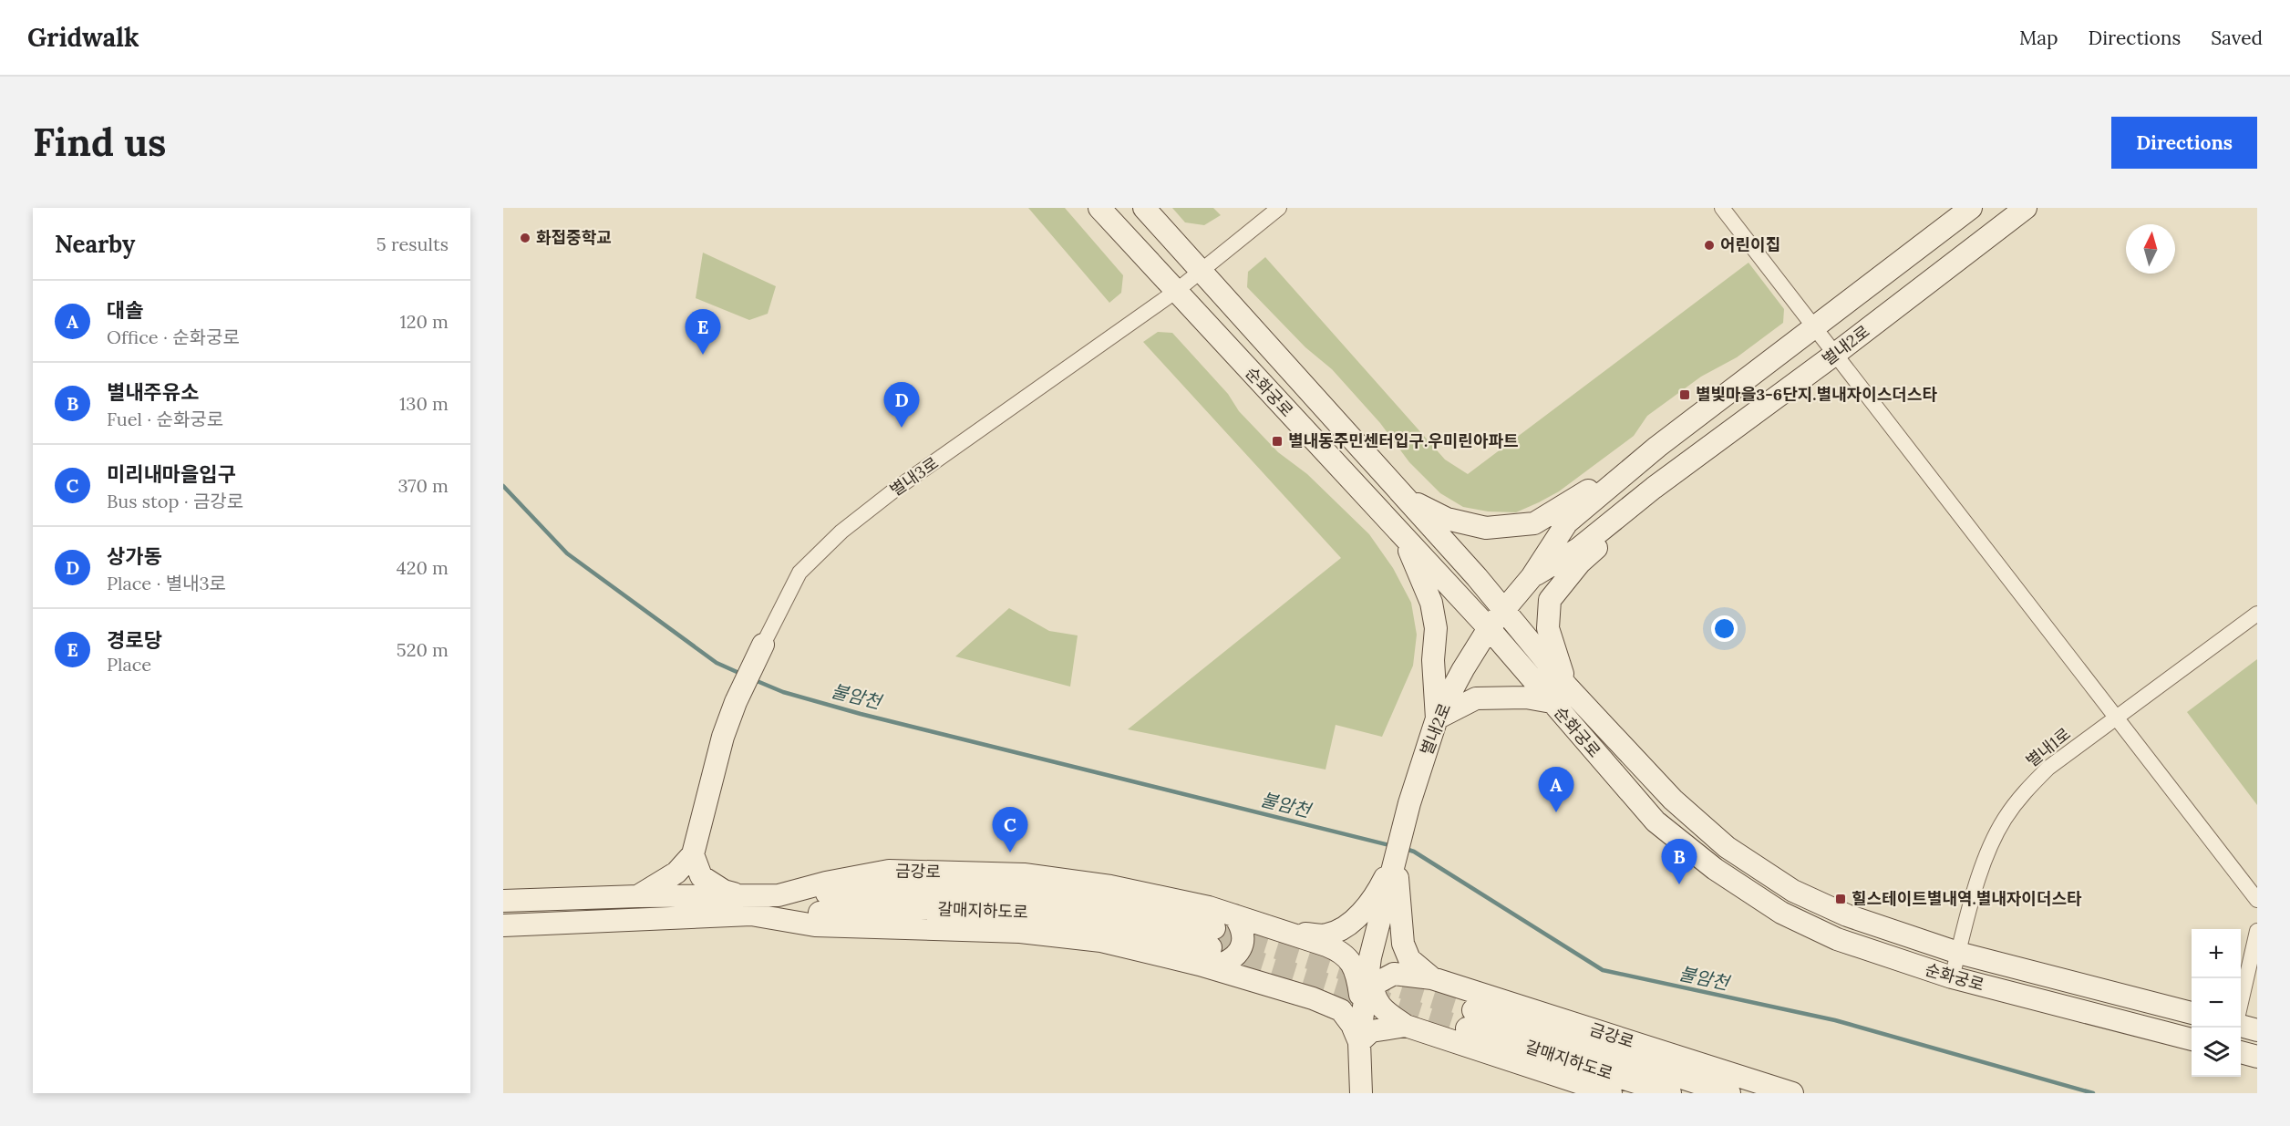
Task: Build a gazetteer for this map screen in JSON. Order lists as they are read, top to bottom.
{
  "streets": {
    "street": [
      "별내2로",
      "순화궁로",
      "별내3로",
      "별내1로",
      "금강로",
      "갈매지하도로"
    ]
  },
  "crossings": [
    ["별내2로", "순화궁로"],
    ["순화궁로", "별내3로"],
    ["순화궁로", "별내1로"],
    ["금강로", "갈매지하도로"]
  ],
  "water": ["불암천"],
  "places": {
    "other": ["화접중학교", "어린이집"],
    "transit": ["별빛마을3-6단지.별내자이스더스타", "별내동주민센터입구.우미린아파트", "힐스테이트별내역.별내자이더스타"]
  },
  "north": "top",
  "page": {
    "header": "Gridwalk",
    "nav": ["Map", "Directions", "Saved"],
    "buttons": "Directions",
    "title": "Find us",
    "heading": ["Nearby", "5 results"],
    "list": [
      {
        "mark": "A",
        "name": "대솔",
        "note": "Office · 순화궁로",
        "value": "120 m"
      },
      {
        "mark": "B",
        "name": "별내주유소",
        "note": "Fuel · 순화궁로",
        "value": "130 m"
      },
      {
        "mark": "C",
        "name": "미리내마을입구",
        "note": "Bus stop · 금강로",
        "value": "370 m"
      },
      {
        "mark": "D",
        "name": "상가동",
        "note": "Place · 별내3로",
        "value": "420 m"
      },
      {
        "mark": "E",
        "name": "경로당",
        "note": "Place",
        "value": "520 m"
      }
    ],
    "pins": [
      "E",
      "D",
      "A",
      "C",
      "B"
    ],
    "map_buttons": ["+", "−"]
  }
}
